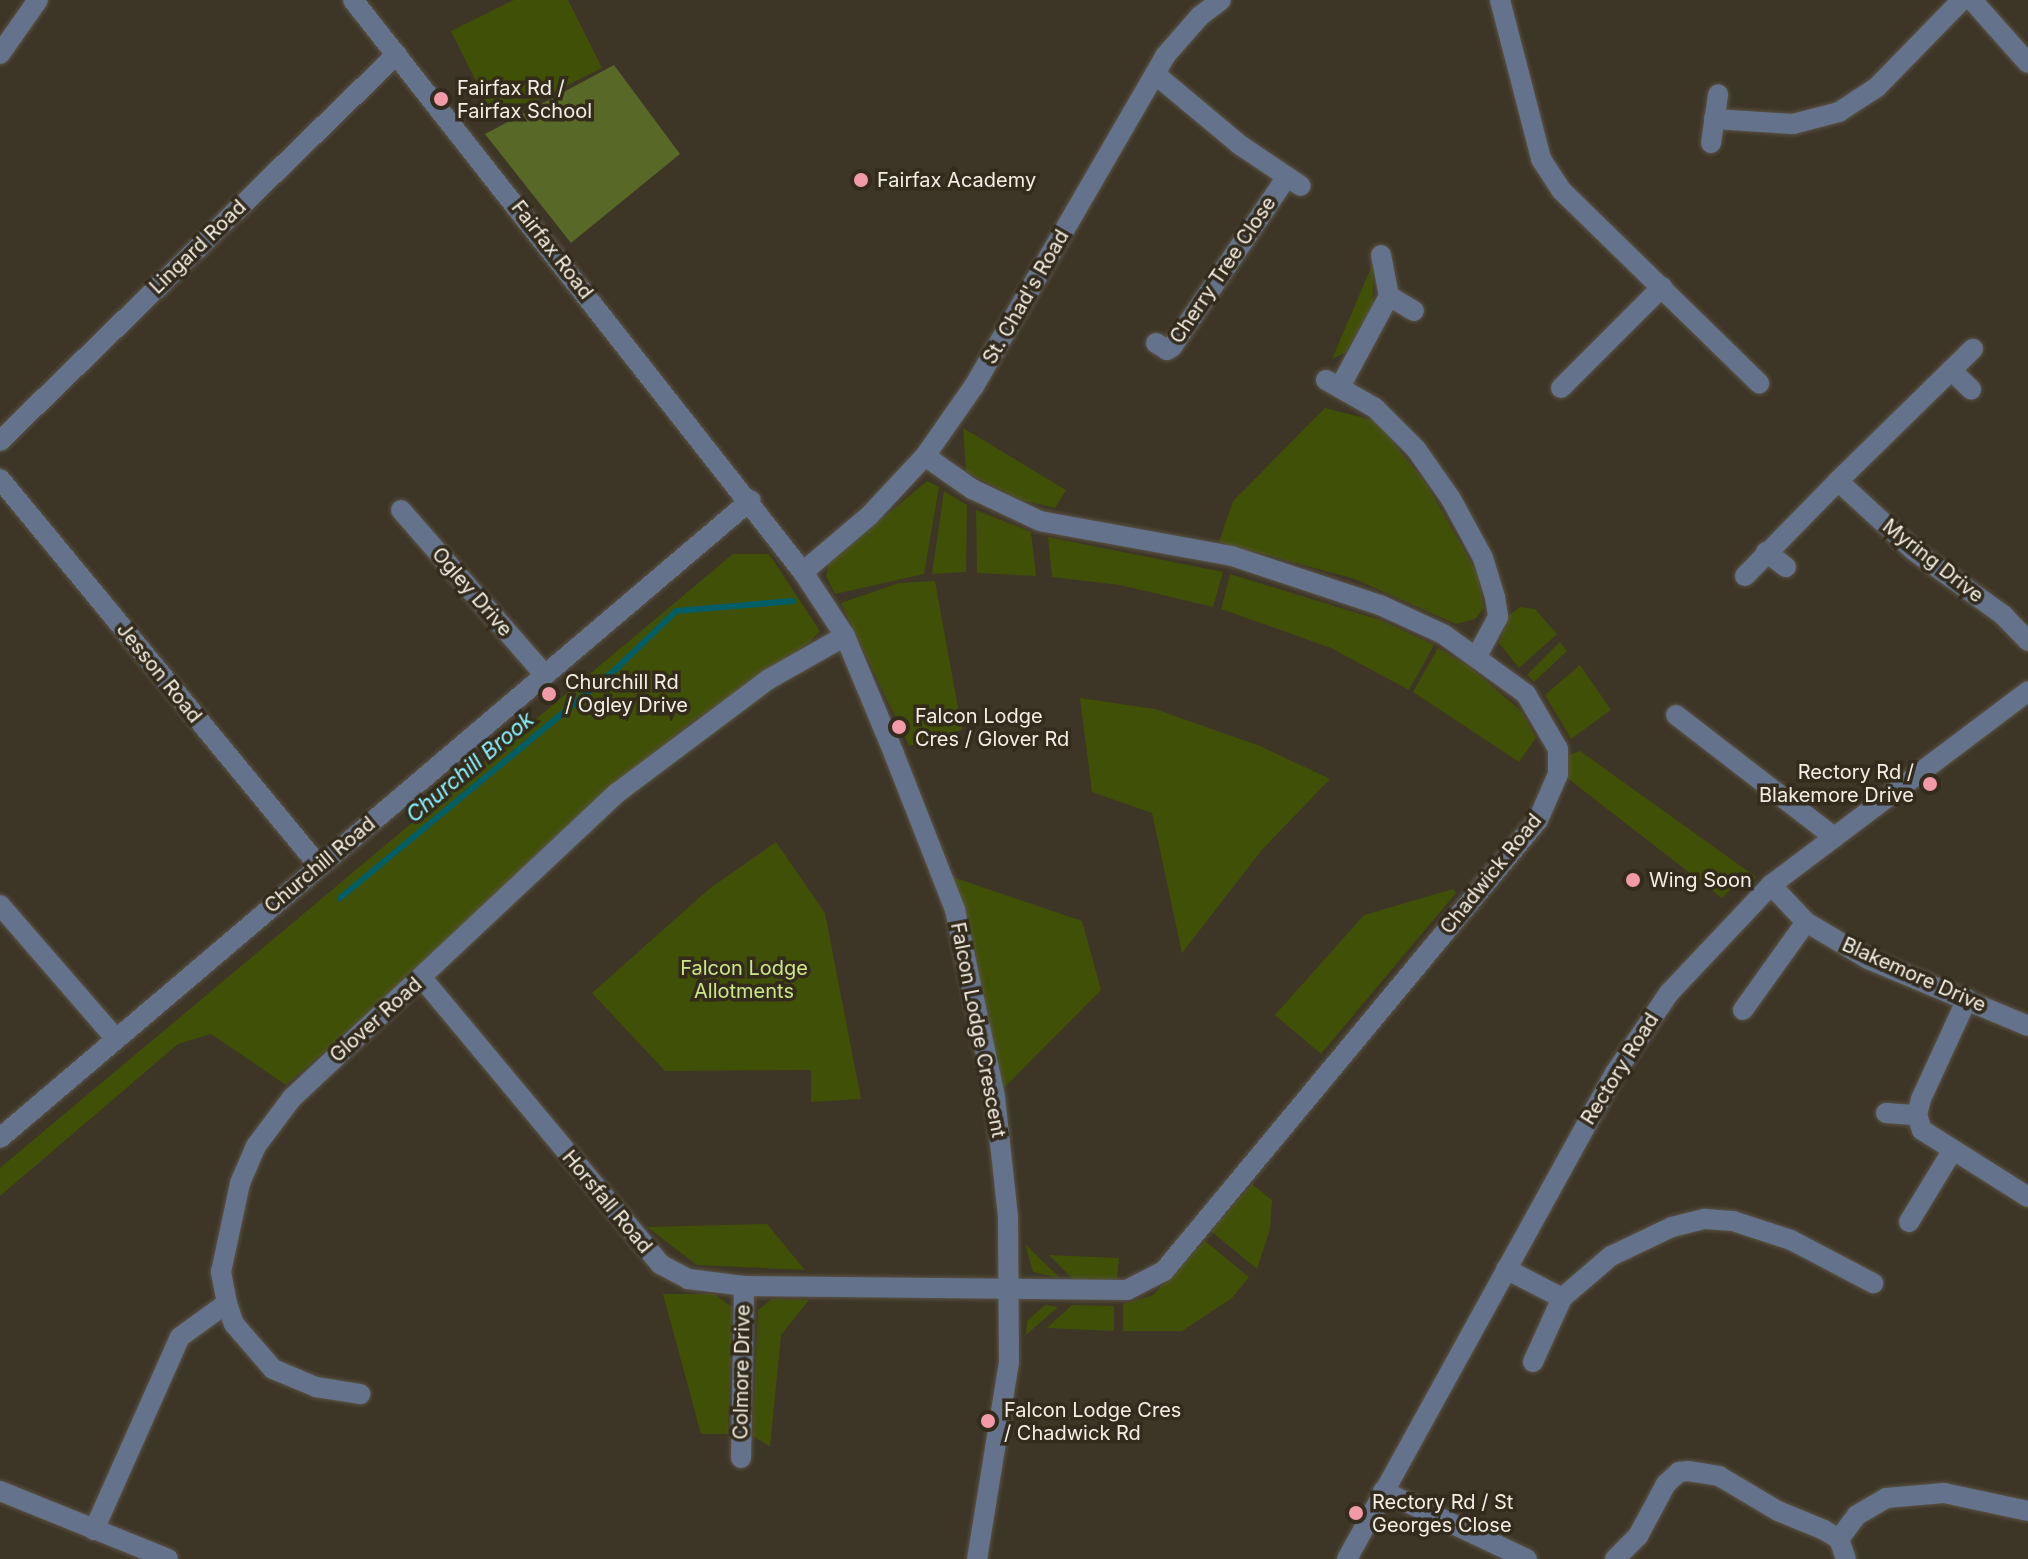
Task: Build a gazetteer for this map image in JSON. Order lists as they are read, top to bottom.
{
  "streets": {
    "street": [
      "Lingard Road",
      "Fairfax Road",
      "Cherry Tree Close",
      "St. Chad's Road",
      "Myring Drive",
      "Ogley Drive",
      "Jesson Road",
      "Churchill Road",
      "Chadwick Road",
      "Blakemore Drive",
      "Glover Road",
      "Falcon Lodge Crescent",
      "Rectory Road",
      "Horsfall Road",
      "Colmore Drive"
    ]
  },
  "crossings": [
    ["Lingard Road", "Fairfax Road"],
    ["Fairfax Road", "Churchill Road"],
    ["Fairfax Road", "Falcon Lodge Crescent"],
    ["Cherry Tree Close", "St. Chad's Road"],
    ["St. Chad's Road", "Chadwick Road"],
    ["St. Chad's Road", "Falcon Lodge Crescent"],
    ["Ogley Drive", "Churchill Road"],
    ["Jesson Road", "Churchill Road"],
    ["Churchill Road", "Falcon Lodge Crescent"],
    ["Chadwick Road", "Falcon Lodge Crescent"],
    ["Chadwick Road", "Horsfall Road"],
    ["Blakemore Drive", "Rectory Road"],
    ["Glover Road", "Falcon Lodge Crescent"],
    ["Glover Road", "Horsfall Road"],
    ["Falcon Lodge Crescent", "Horsfall Road"],
    ["Horsfall Road", "Colmore Drive"]
  ],
  "water": ["Churchill Brook"],
  "parks": ["Falcon Lodge Allotments"],
  "places": [
    "Fairfax Rd / Fairfax School",
    "Fairfax Academy",
    "Churchill Rd / Ogley Drive",
    "Falcon Lodge Cres / Glover Rd",
    "Rectory Rd / Blakemore Drive",
    "Wing Soon",
    "Falcon Lodge Cres / Chadwick Rd",
    "Rectory Rd / St Georges Close"
  ]
}
